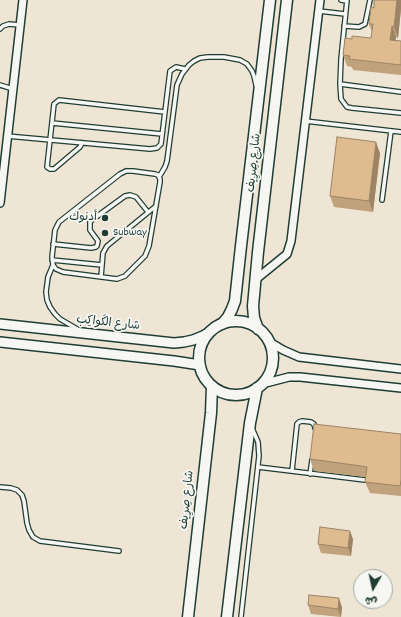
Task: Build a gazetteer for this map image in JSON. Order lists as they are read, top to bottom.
{
  "streets": {
    "main road": ["شارع صِرِيف"],
    "street": ["شارع الكَواكِب"]
  },
  "crossings": [
    ["شارع صِرِيف", "شارع الكَواكِب"]
  ],
  "places": ["أدنوك", "Subway"],
  "north": "bottom"
}
